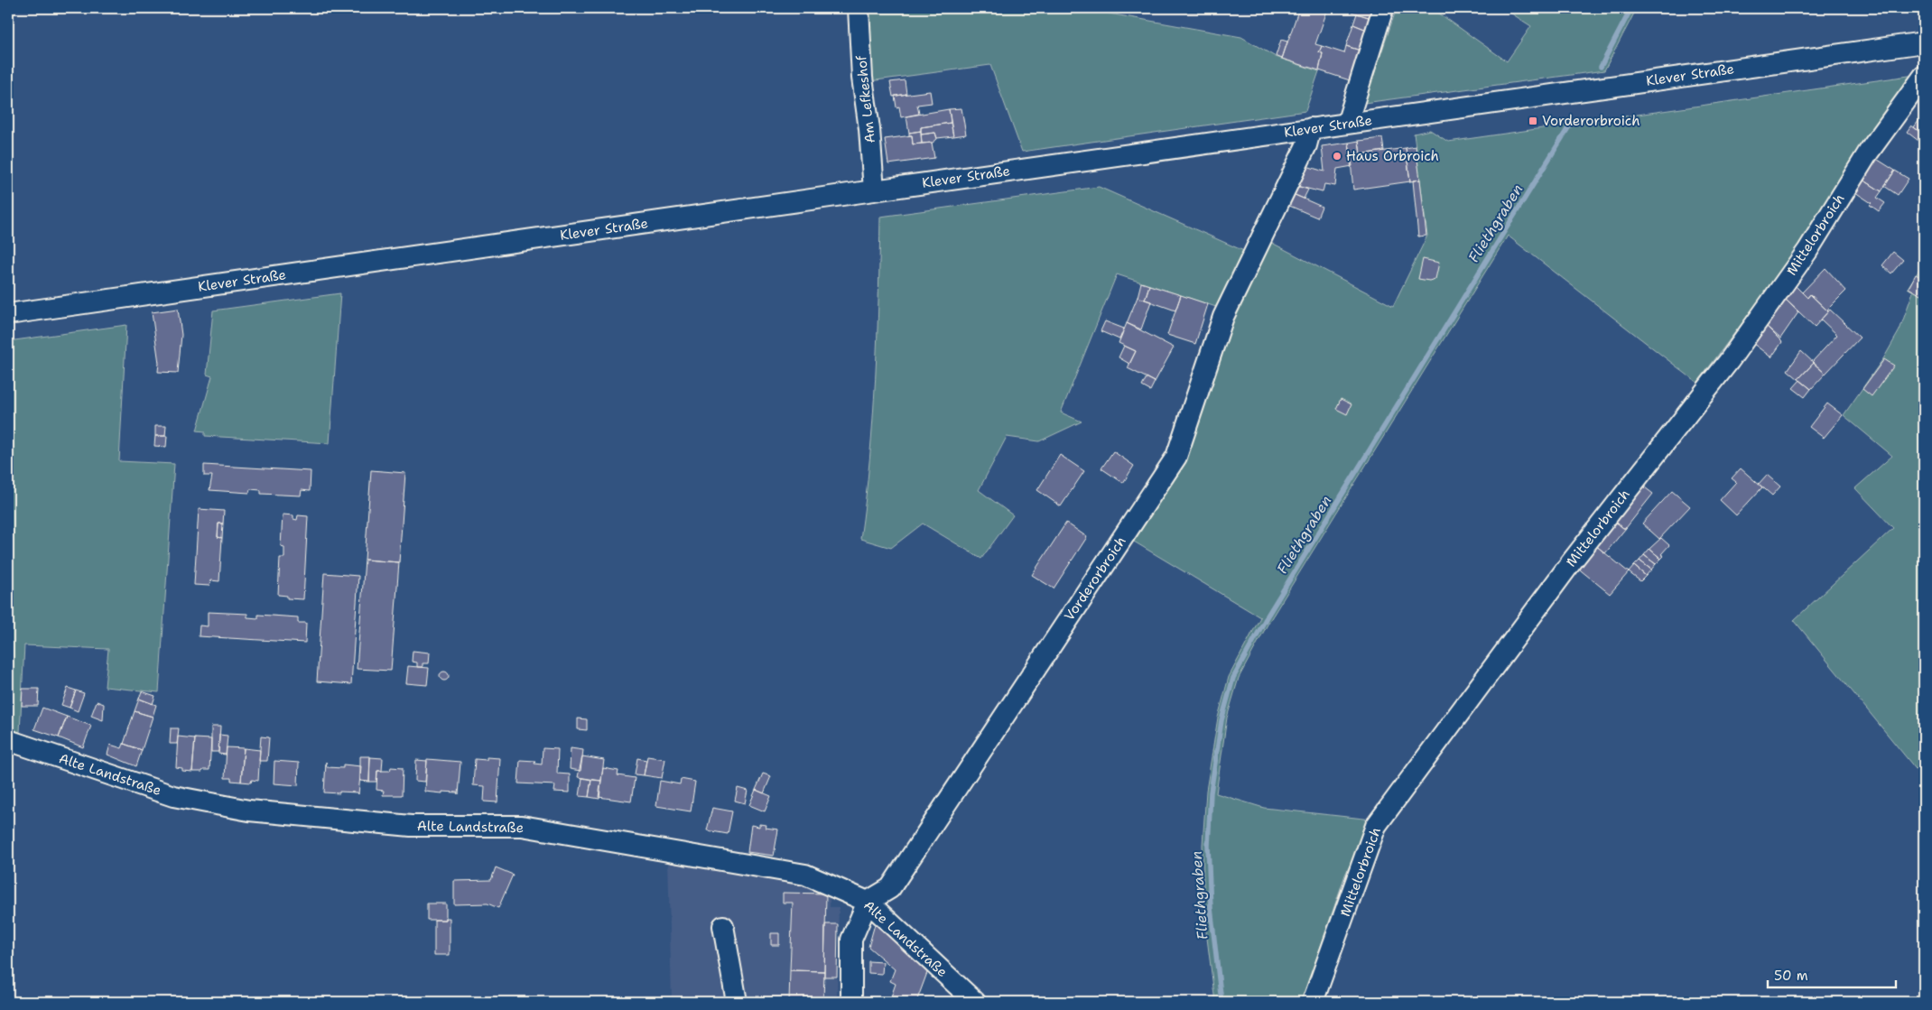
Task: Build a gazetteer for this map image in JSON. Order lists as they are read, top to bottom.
{
  "streets": {
    "street": [
      "Klever Straße",
      "Am Lefkeshof",
      "Mittelorbroich",
      "Vorderorbroich",
      "Alte Landstraße"
    ]
  },
  "crossings": [
    ["Klever Straße", "Am Lefkeshof"],
    ["Klever Straße", "Vorderorbroich"],
    ["Vorderorbroich", "Alte Landstraße"]
  ],
  "water": ["Fliethgraben"],
  "places": {
    "transit": ["Vorderorbroich"],
    "other": ["Haus Orbroich"]
  },
  "scale_bar": "50 m"
}
